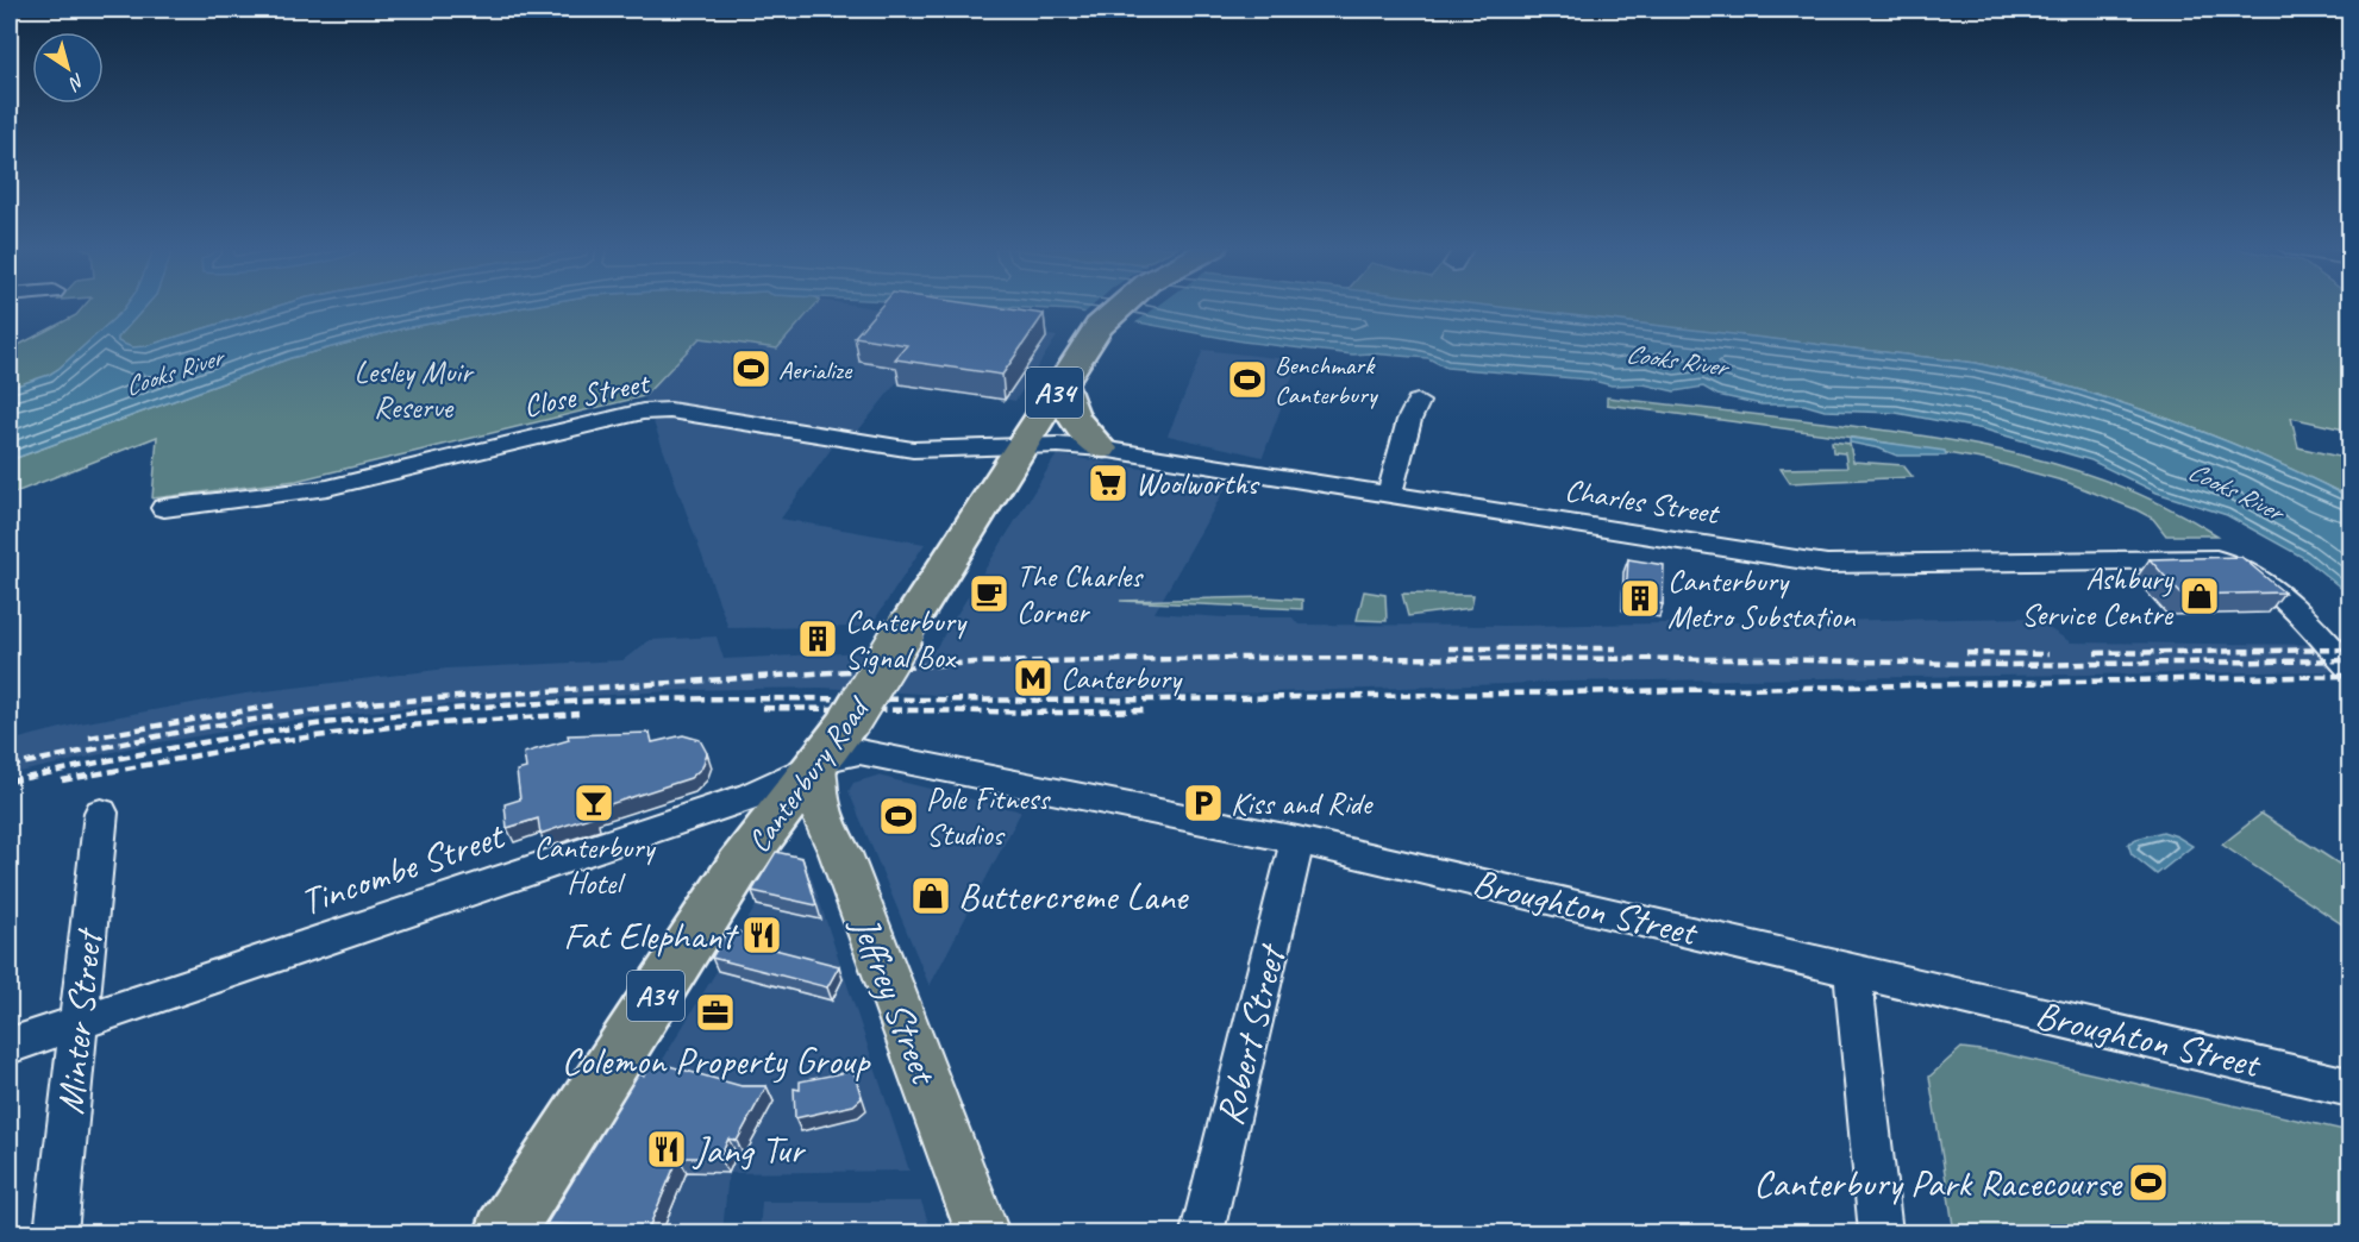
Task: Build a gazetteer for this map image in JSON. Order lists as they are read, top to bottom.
{
  "streets": {
    "highway": ["A34", "Canterbury Road"],
    "main road": ["Jeffrey Street"],
    "street": [
      "Close Street",
      "Charles Street",
      "Tincombe Street",
      "Broughton Street",
      "Minter Street",
      "Robert Street"
    ]
  },
  "crossings": [
    ["Close Street", "Charles Street"],
    ["Close Street", "Canterbury Road"],
    ["Charles Street", "Canterbury Road"],
    ["Canterbury Road", "Tincombe Street"],
    ["Canterbury Road", "Broughton Street"],
    ["Canterbury Road", "Jeffrey Street"],
    ["Tincombe Street", "Broughton Street"],
    ["Tincombe Street", "Jeffrey Street"],
    ["Tincombe Street", "Minter Street"],
    ["Broughton Street", "Jeffrey Street"],
    ["Broughton Street", "Robert Street"]
  ],
  "water": ["Cooks River"],
  "parks": ["Lesley Muir Reserve"],
  "places": {
    "sports": [
      "Aerialize",
      "Benchmark Canterbury",
      "Pole Fitness Studios",
      "Canterbury Park Racecourse"
    ],
    "supermarket": ["Woolworths"],
    "cafe": ["The Charles Corner"],
    "shop": ["Ashbury Service Centre", "Buttercreme Lane"],
    "building": ["Canterbury Metro Substation", "Canterbury Signal Box"],
    "metro station": ["Canterbury"],
    "bar": ["Canterbury Hotel"],
    "parking": ["Kiss and Ride"],
    "restaurant": ["Fat Elephant", "Jang Tur"],
    "office": ["Colemon Property Group"]
  },
  "north": "bottom right"
}
